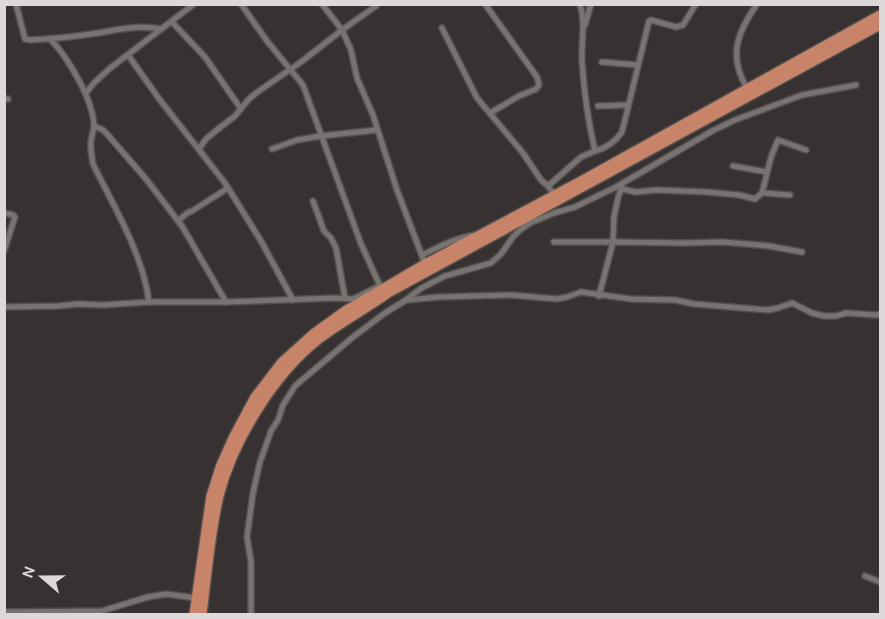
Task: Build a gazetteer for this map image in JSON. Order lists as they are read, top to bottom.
{
  "north": "left"
}
